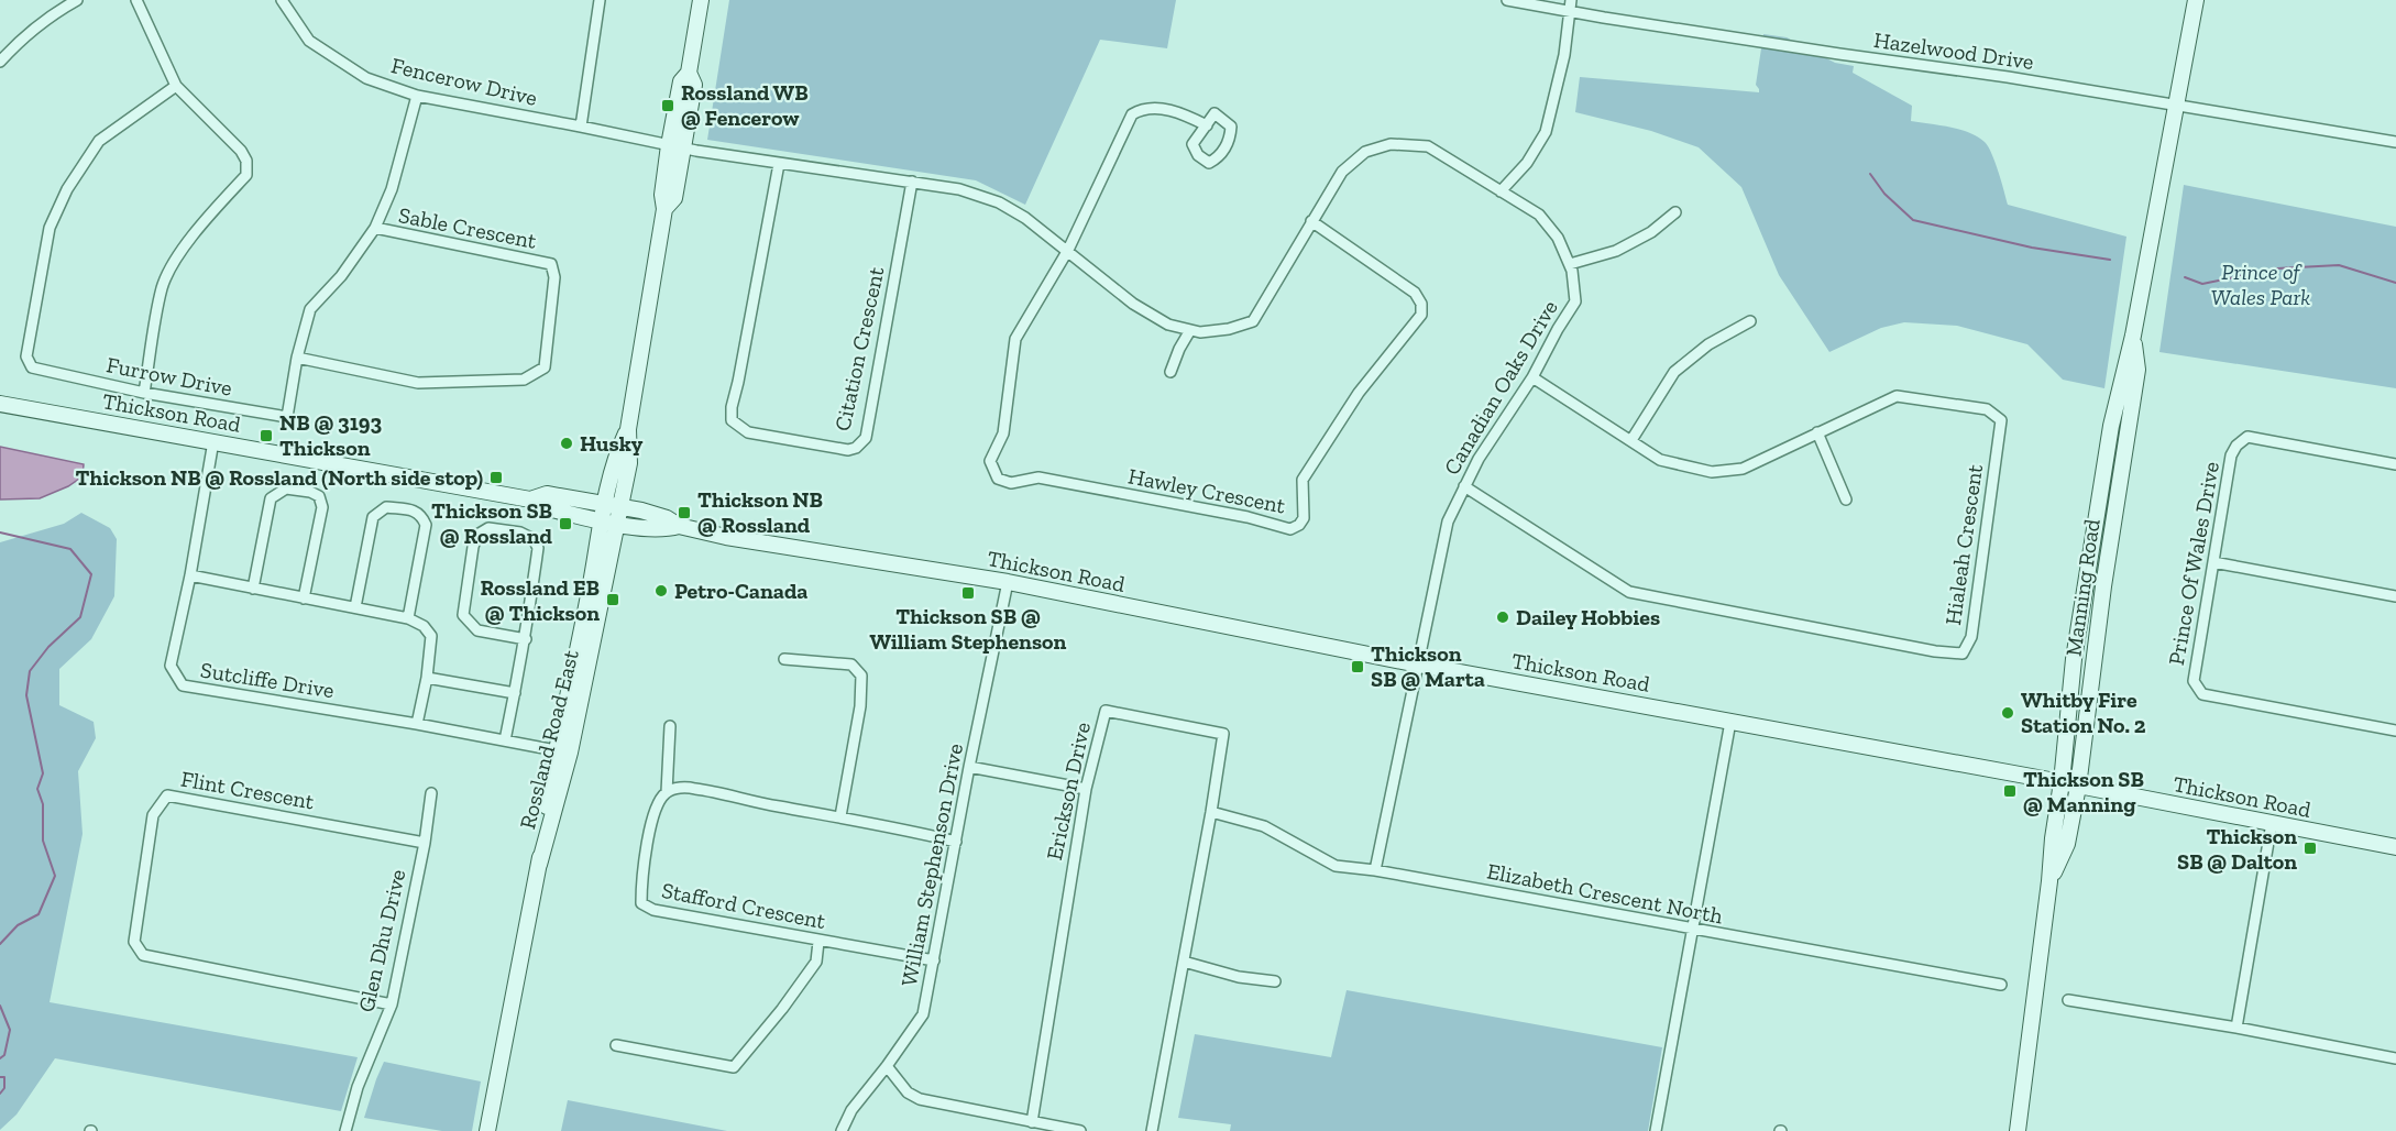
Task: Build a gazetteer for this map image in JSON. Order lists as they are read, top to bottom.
{
  "streets": {
    "main road": ["Thickson Road", "Manning Road", "Rossland Road East"],
    "street": [
      "Hazelwood Drive",
      "Fencerow Drive",
      "Sable Crescent",
      "Citation Crescent",
      "Furrow Drive",
      "Canadian Oaks Drive",
      "Hawley Crescent",
      "Hialeah Crescent",
      "Prince Of Wales Drive",
      "Sutcliffe Drive",
      "Flint Crescent",
      "Erickson Drive",
      "William Stephenson Drive",
      "Elizabeth Crescent North",
      "Stafford Crescent",
      "Glen Dhu Drive"
    ]
  },
  "crossings": [
    ["Hazelwood Drive", "Manning Road"],
    ["Fencerow Drive", "Furrow Drive"],
    ["Fencerow Drive", "Canadian Oaks Drive"],
    ["Fencerow Drive", "Rossland Road East"],
    ["Sable Crescent", "Furrow Drive"],
    ["Citation Crescent", "Canadian Oaks Drive"],
    ["Canadian Oaks Drive", "Thickson Road"],
    ["Canadian Oaks Drive", "Hawley Crescent"],
    ["Canadian Oaks Drive", "Hialeah Crescent"],
    ["Canadian Oaks Drive", "Rossland Road East"],
    ["Canadian Oaks Drive", "Elizabeth Crescent North"],
    ["Thickson Road", "Manning Road"],
    ["Thickson Road", "Sutcliffe Drive"],
    ["Thickson Road", "Rossland Road East"],
    ["Thickson Road", "William Stephenson Drive"],
    ["Sutcliffe Drive", "Rossland Road East"],
    ["Flint Crescent", "Glen Dhu Drive"],
    ["Erickson Drive", "Elizabeth Crescent North"],
    ["William Stephenson Drive", "Stafford Crescent"]
  ],
  "parks": ["Prince of Wales Park"],
  "places": {
    "transit": [
      "Rossland WB @ Fencerow",
      "NB @ 3193 Thickson",
      "Thickson NB @ Rossland (North side stop)",
      "Thickson NB @ Rossland",
      "Thickson SB @ Rossland",
      "Thickson SB @ William Stephenson",
      "Rossland EB @ Thickson",
      "Thickson SB @ Marta",
      "Thickson SB @ Manning",
      "Thickson SB @ Dalton"
    ],
    "other": [
      "Husky",
      "Petro-Canada",
      "Dailey Hobbies",
      "Whitby Fire Station No. 2"
    ]
  }
}
